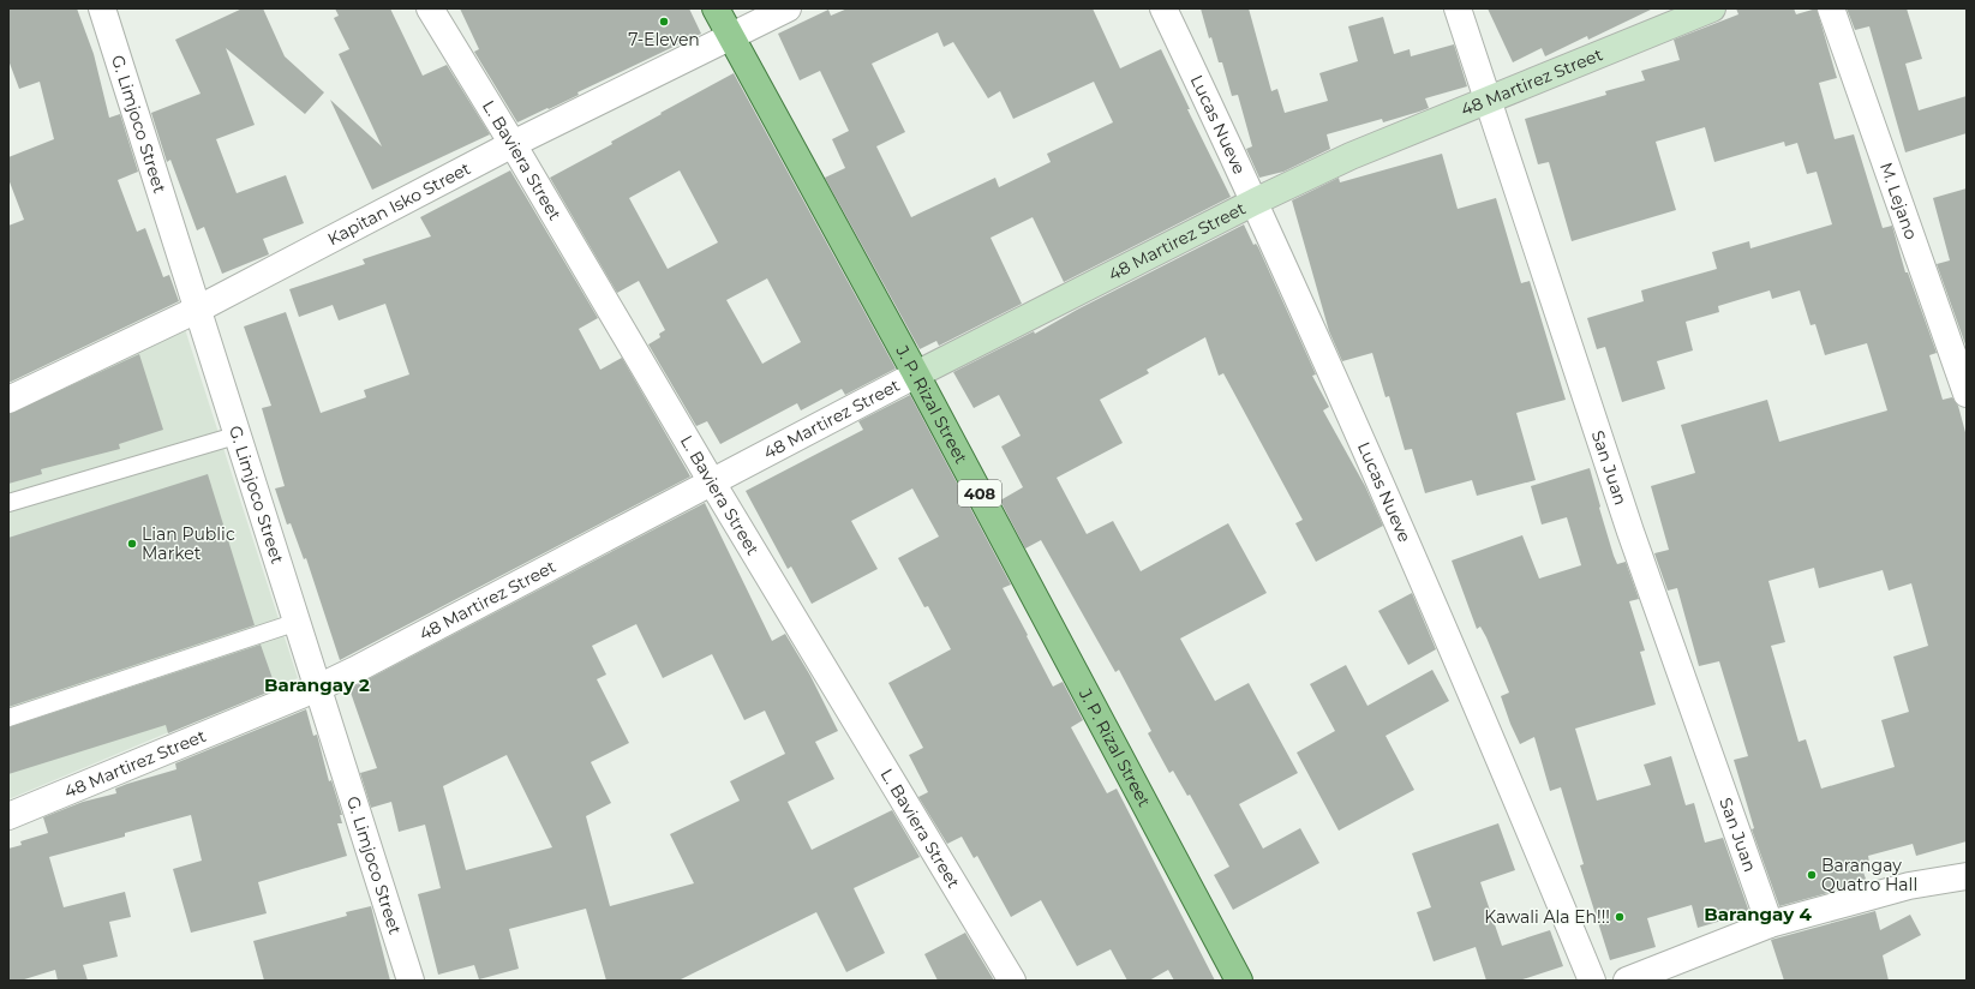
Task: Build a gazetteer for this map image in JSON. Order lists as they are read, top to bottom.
{
  "streets": {
    "main road": ["J. P. Rizal Street", "408"],
    "street": [
      "48 Martirez Street",
      "G. Limjoco Street",
      "Lucas Nueve",
      "L. Baviera Street",
      "M. Lejano",
      "Kapitan Isko Street",
      "San Juan"
    ]
  },
  "crossings": [
    ["48 Martirez Street", "G. Limjoco Street"],
    ["48 Martirez Street", "Lucas Nueve"],
    ["48 Martirez Street", "L. Baviera Street"],
    ["48 Martirez Street", "J. P. Rizal Street"],
    ["48 Martirez Street", "San Juan"],
    ["G. Limjoco Street", "Kapitan Isko Street"],
    ["L. Baviera Street", "Kapitan Isko Street"],
    ["Kapitan Isko Street", "J. P. Rizal Street"]
  ],
  "districts": ["Barangay 2", "Barangay 4"],
  "places": [
    "7-Eleven",
    "Lian Public Market",
    "Barangay Quatro Hall",
    "Kawali Ala Eh!!!"
  ]
}
